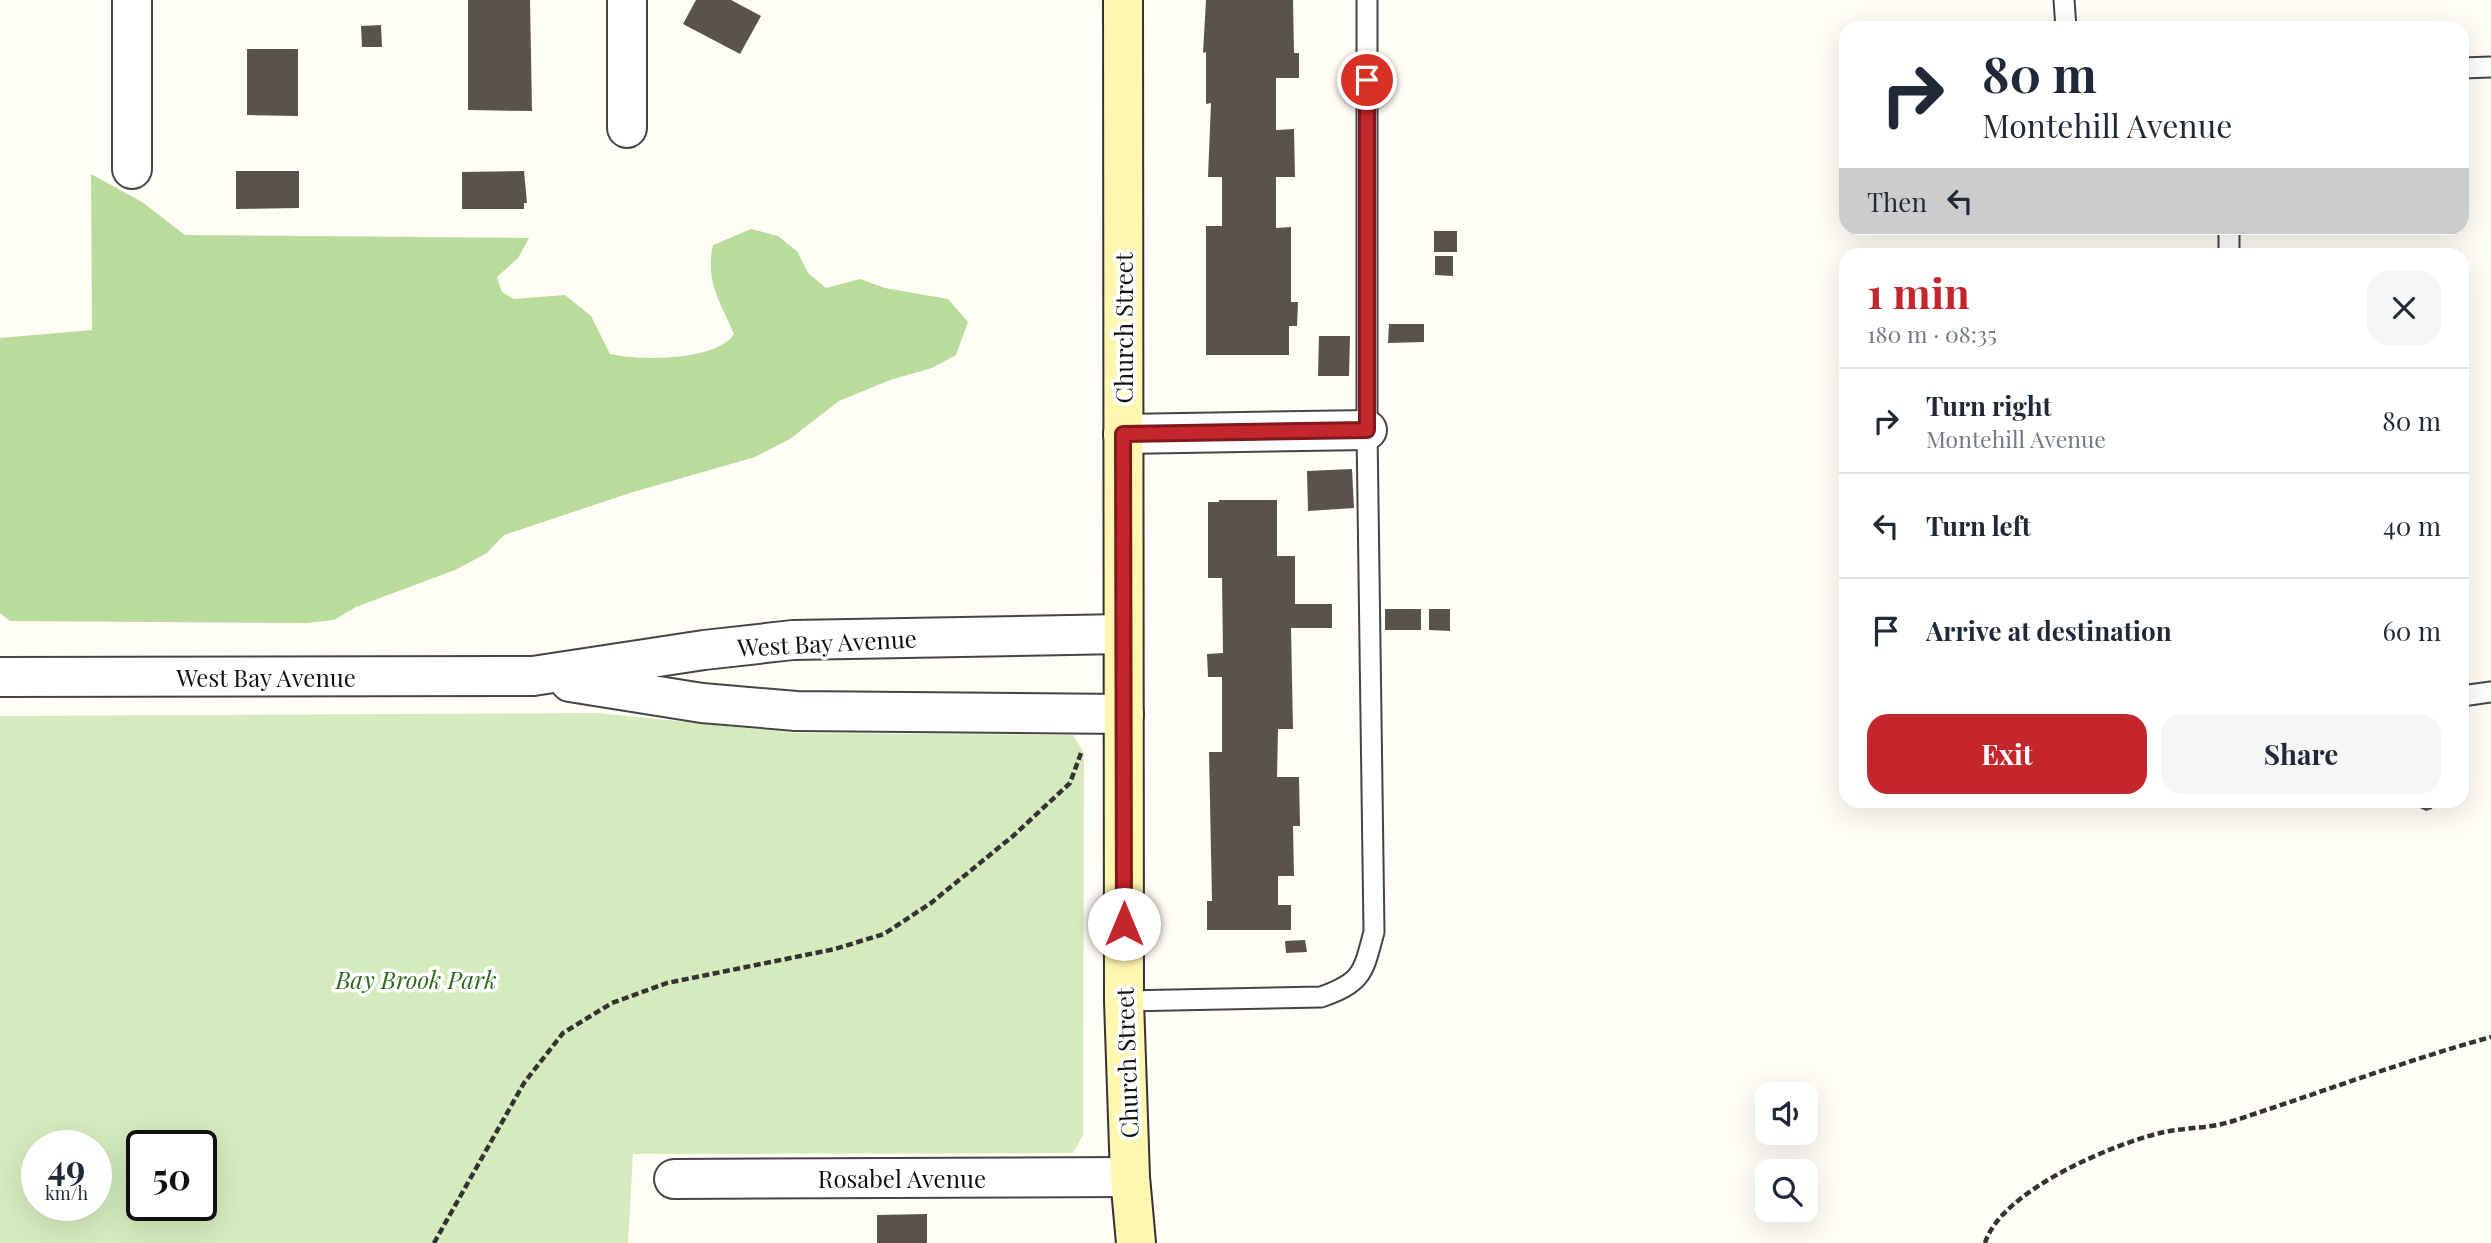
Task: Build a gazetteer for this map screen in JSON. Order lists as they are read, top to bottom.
{
  "streets": {
    "main road": ["Church Street"],
    "street": ["West Bay Avenue", "Rosabel Avenue"]
  },
  "crossings": [
    ["Church Street", "West Bay Avenue"],
    ["Church Street", "Rosabel Avenue"]
  ],
  "parks": ["Bay Brook Park"],
  "page": {
    "turn": ["80 m", "Montehill Avenue"],
    "then": "Then",
    "heading": ["1 min", "180 m · 08:35"],
    "list": [
      {
        "name": "Turn right",
        "note": "Montehill Avenue",
        "value": "80 m"
      },
      {
        "name": "Turn left",
        "value": "40 m"
      },
      {
        "name": "Arrive at destination",
        "value": "60 m"
      }
    ],
    "buttons": ["Exit", "Share"],
    "speed": "49 km/h",
    "limit": "50"
  }
}
